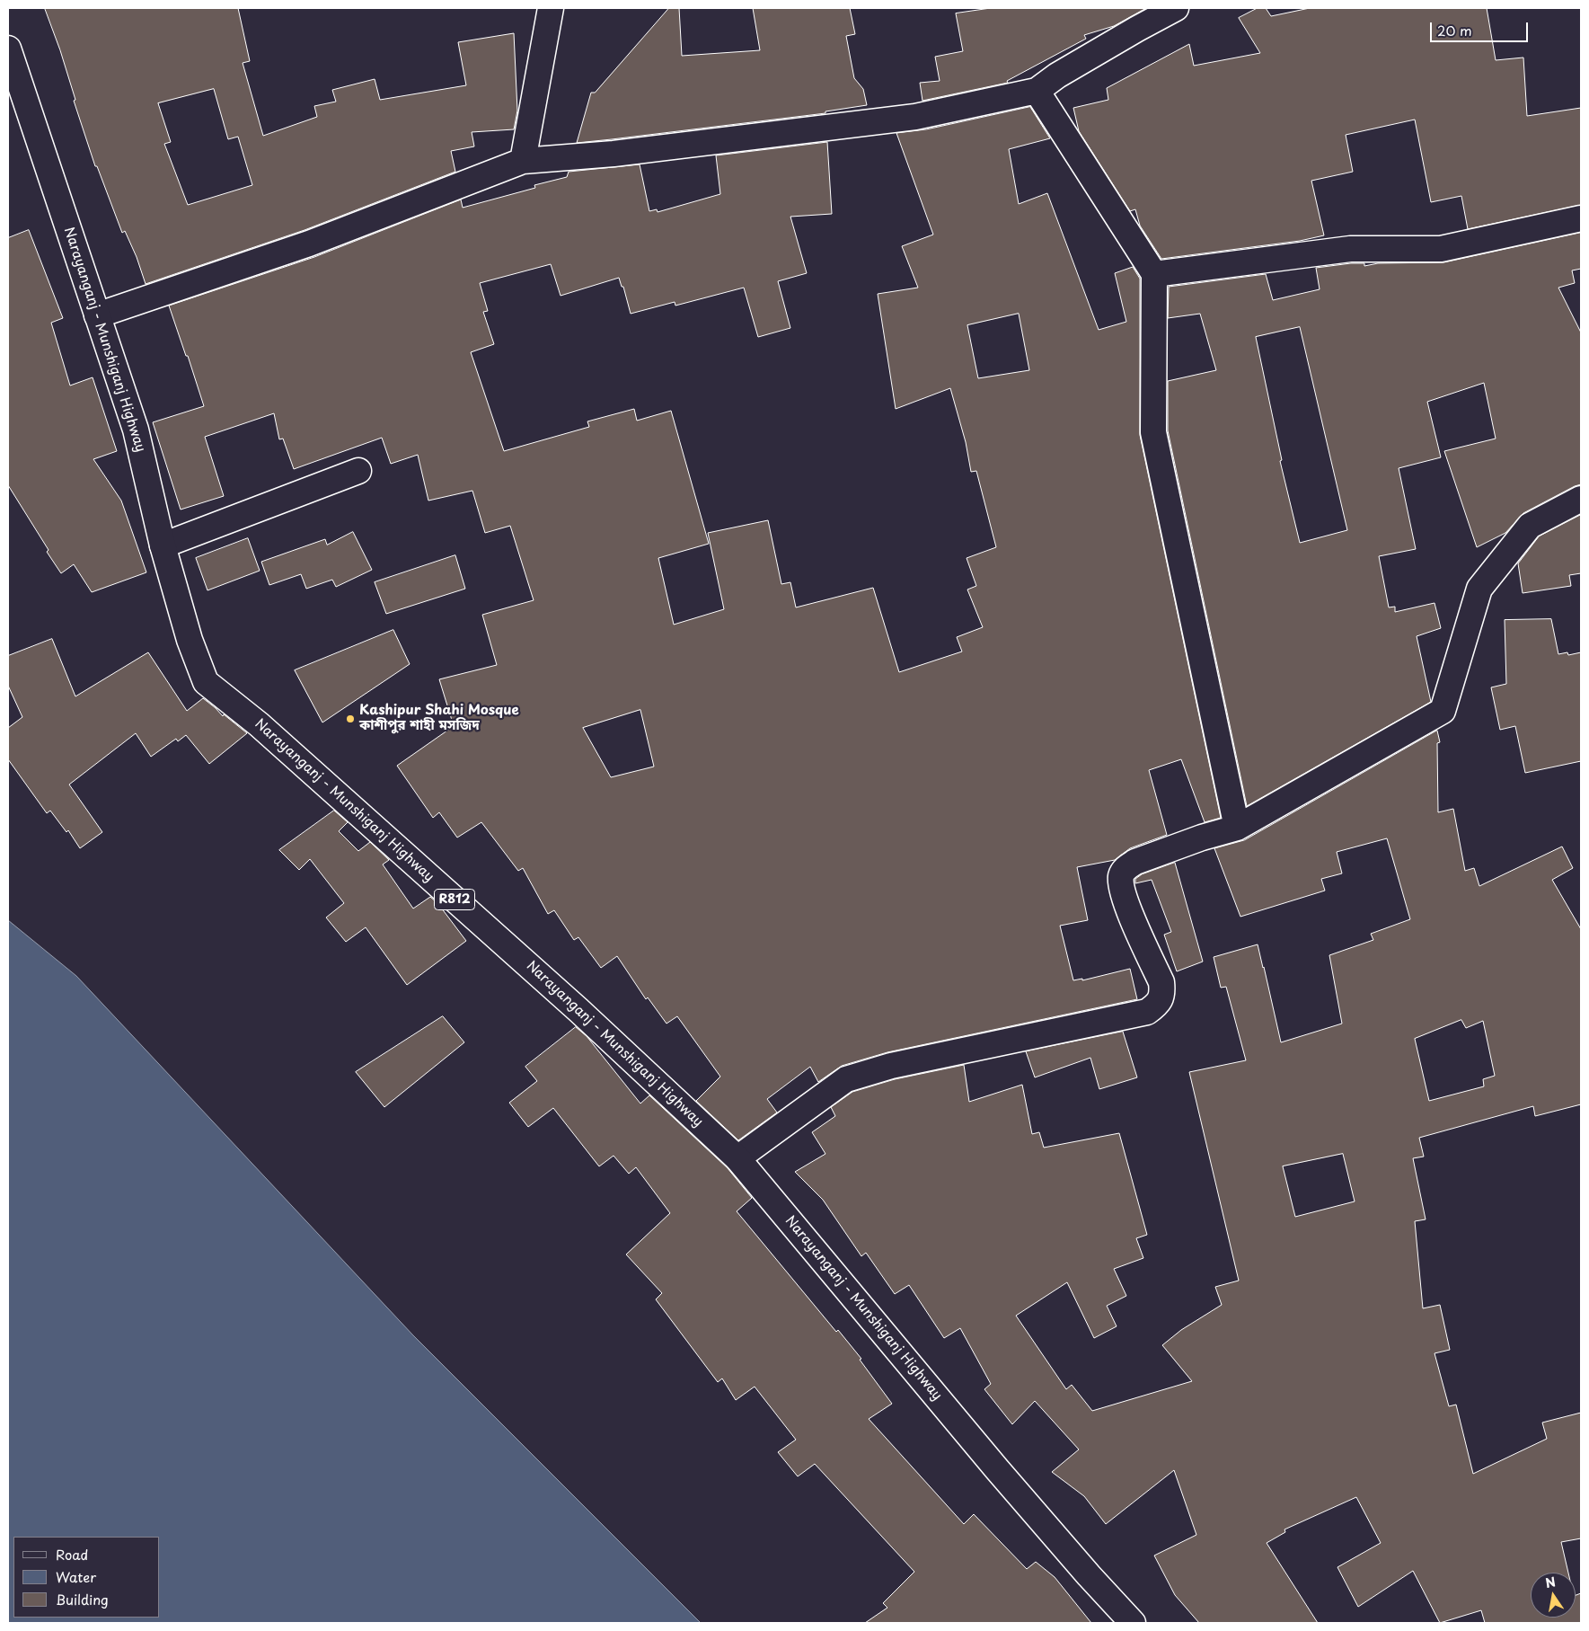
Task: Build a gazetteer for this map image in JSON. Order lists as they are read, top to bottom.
{
  "streets": {
    "street": ["Narayanganj - Munshiganj Highway", "R812"]
  },
  "places": ["Kashipur Shahi Mosque কাশীপুর শাহী মসজিদ"],
  "legend": ["Road", "Water", "Building"],
  "scale_bar": "20 m",
  "north": "top"
}
